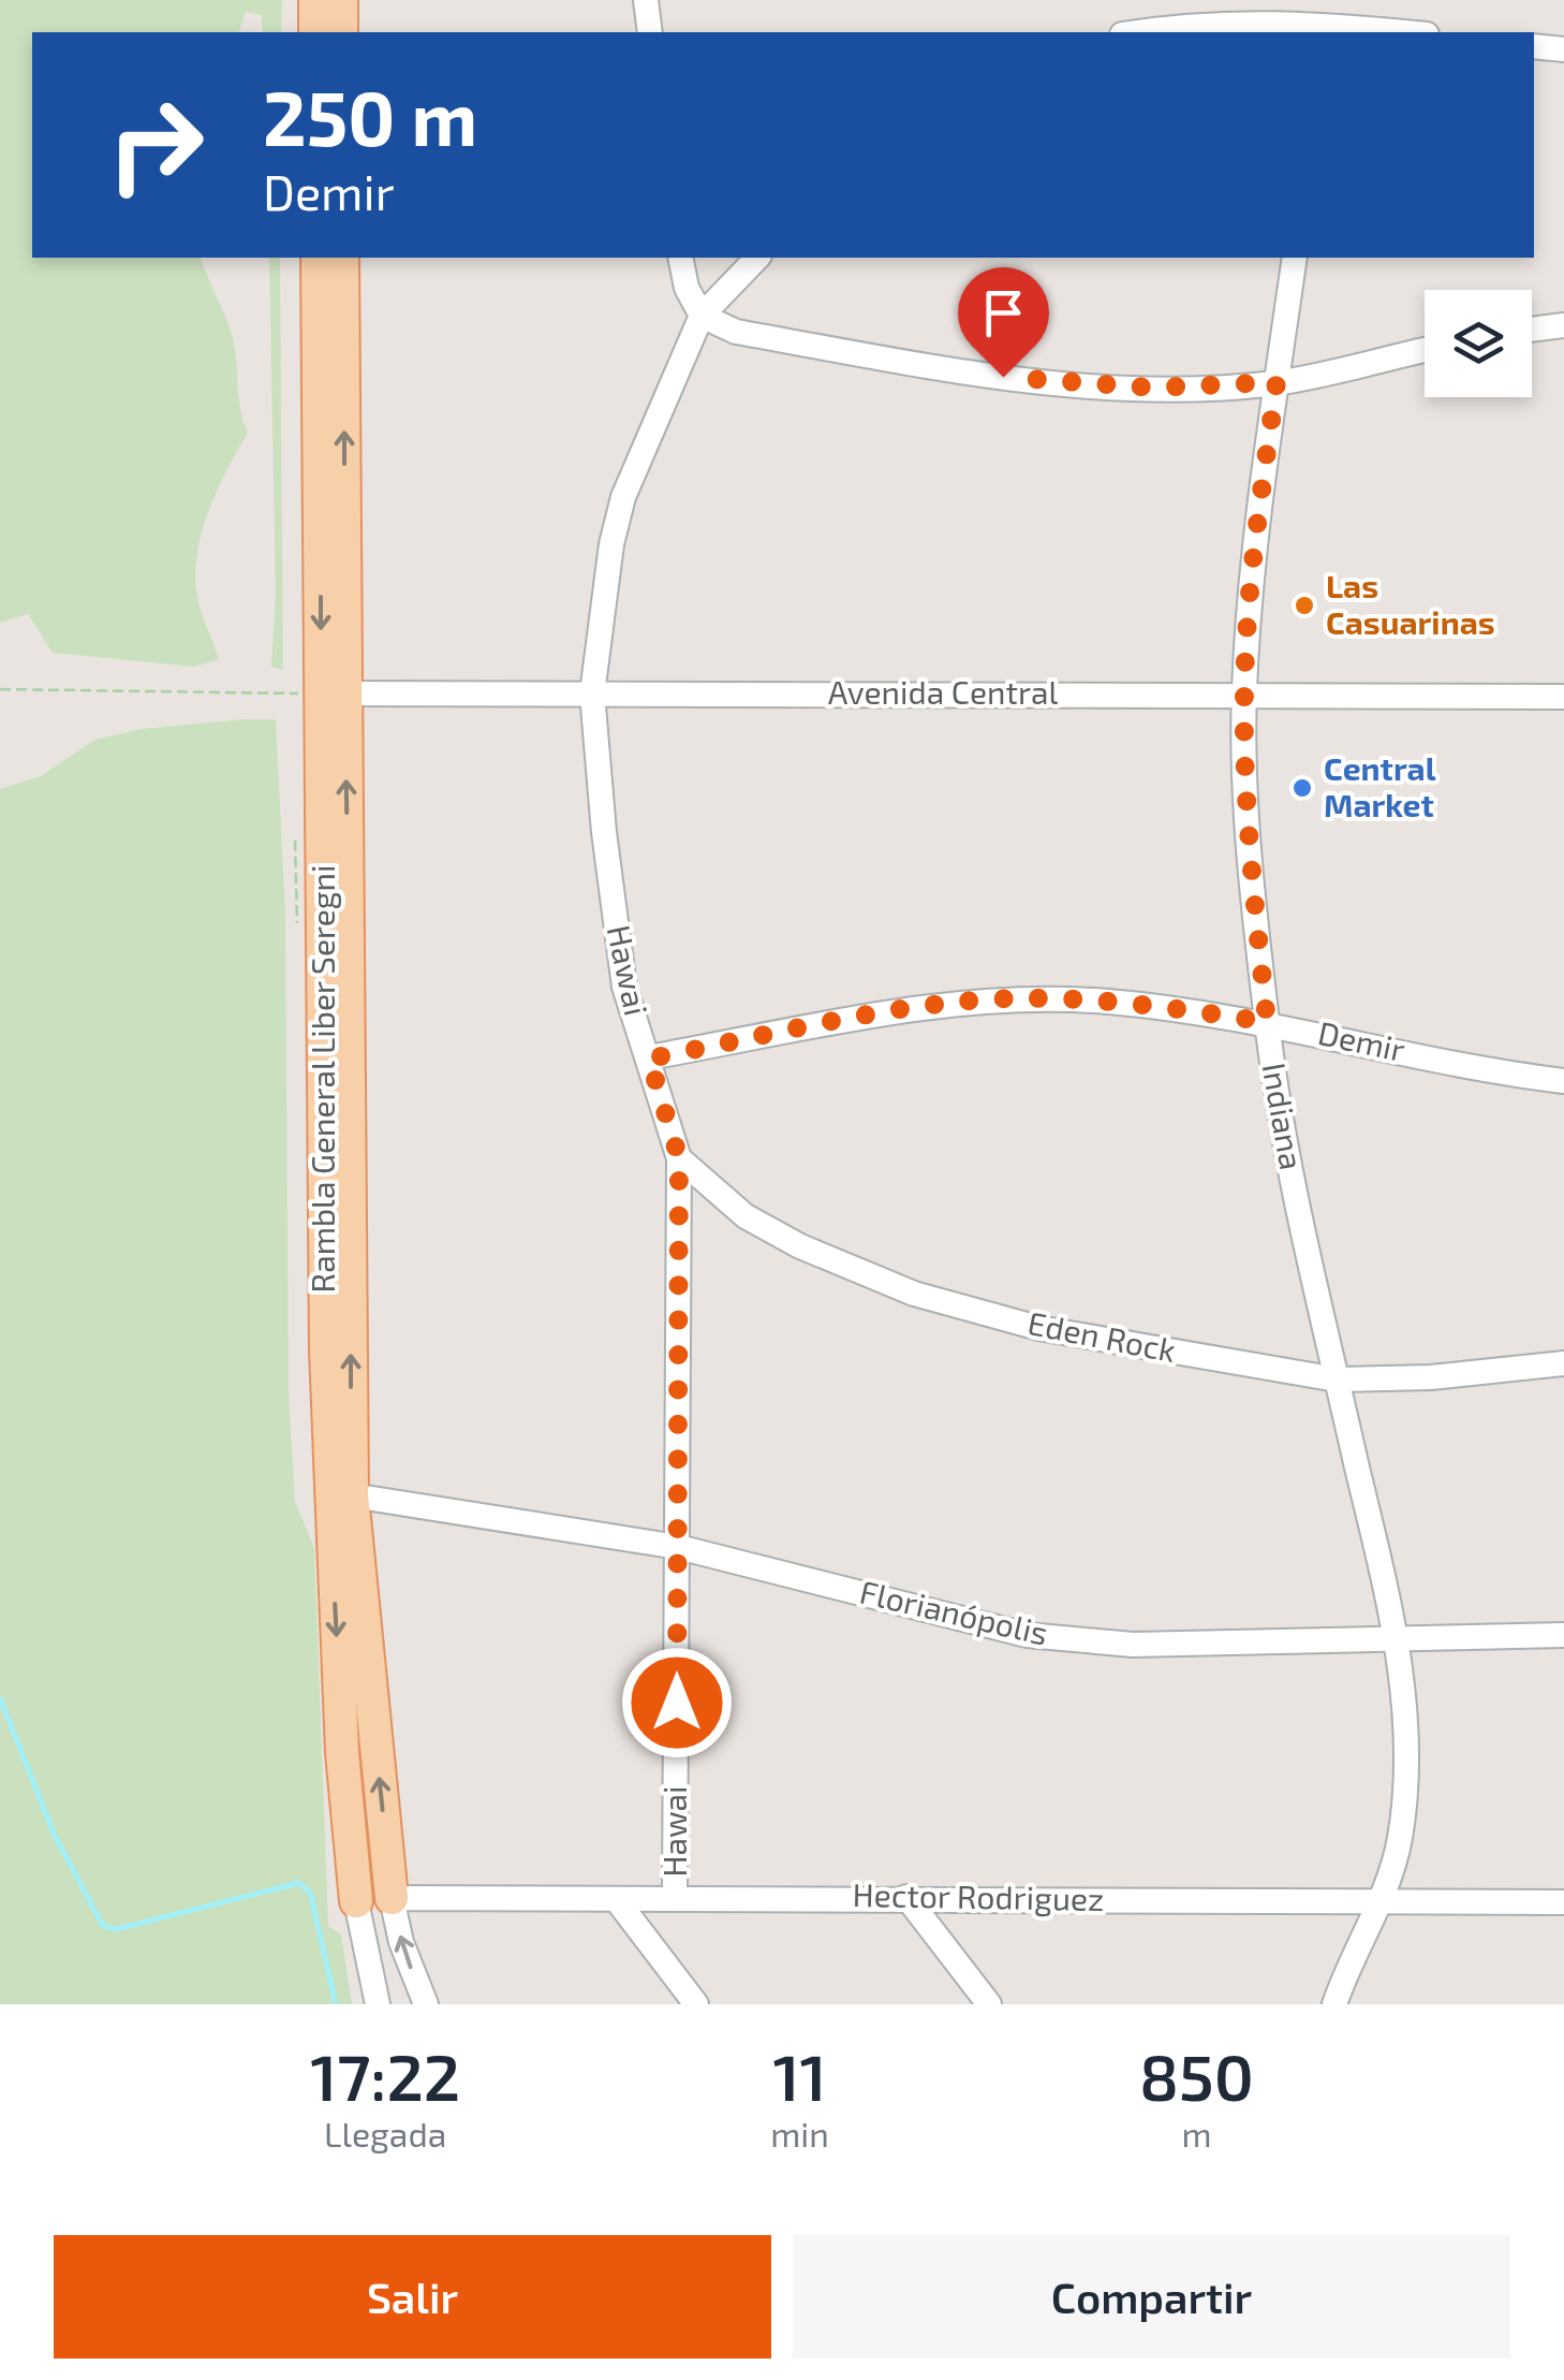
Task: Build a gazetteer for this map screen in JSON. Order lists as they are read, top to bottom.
{
  "streets": {
    "main road": ["Rambla General Liber Seregni"],
    "street": [
      "Avenida Central",
      "Hawai",
      "Demir",
      "Indiana",
      "Eden Rock",
      "Florianópolis",
      "Hector Rodriguez"
    ]
  },
  "crossings": [
    ["Avenida Central", "Hawai"],
    ["Avenida Central", "Rambla General Liber Seregni"],
    ["Avenida Central", "Indiana"],
    ["Hawai", "Demir"],
    ["Hawai", "Eden Rock"],
    ["Hawai", "Florianópolis"],
    ["Hawai", "Hector Rodriguez"],
    ["Demir", "Indiana"],
    ["Rambla General Liber Seregni", "Florianópolis"],
    ["Rambla General Liber Seregni", "Hector Rodriguez"],
    ["Indiana", "Eden Rock"],
    ["Indiana", "Florianópolis"],
    ["Indiana", "Hector Rodriguez"]
  ],
  "places": ["Las Casuarinas", "Central Market"],
  "page": {
    "turn": ["250 m", "Demir"],
    "eta": [
      "17:22",
      "Llegada",
      "11",
      "min",
      "850",
      "m"
    ],
    "buttons": ["Salir", "Compartir"]
  }
}
